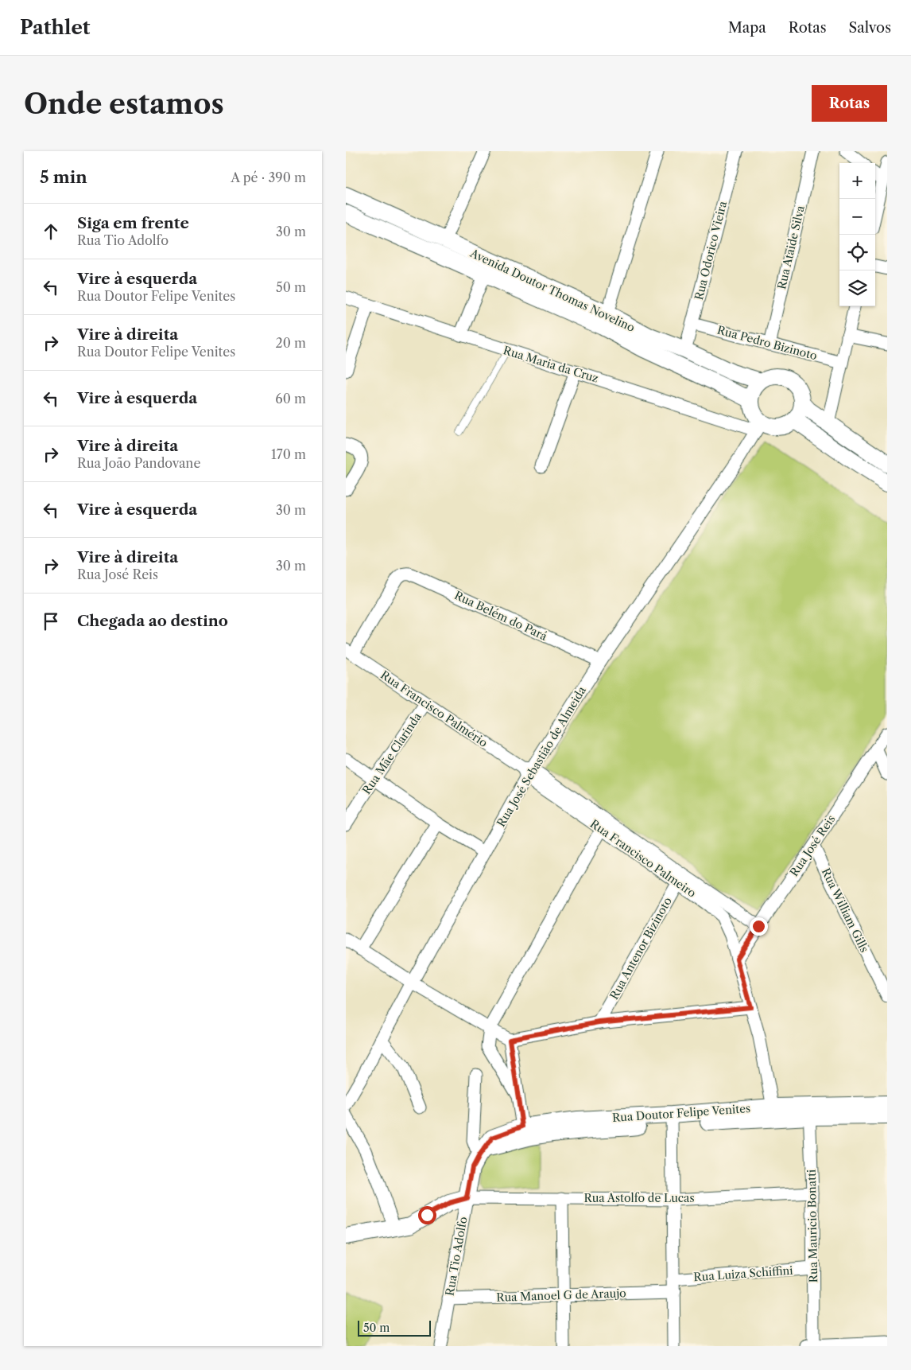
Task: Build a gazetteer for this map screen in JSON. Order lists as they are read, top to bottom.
{
  "streets": {
    "main road": ["Avenida Doutor Thomas Novelino", "Rua Doutor Felipe Venites", "Rua Tio Adolfo"],
    "street": [
      "Rua Ataide Silva",
      "Rua Odorico Vieira",
      "Rua Pedro Bizinoto",
      "Rua Maria da Cruz",
      "Rua Belém do Pará",
      "Rua Francisco Palmério",
      "Rua Mãe Clarinda",
      "Rua José Sebastião de Almeida",
      "Rua José Reis",
      "Rua Francisco Palmeiro",
      "Rua William Gills",
      "Rua Antenor Bizinoto",
      "Rua Astolfo de Lucas",
      "Rua Mauricio Bonatti",
      "Rua Luiza Schiffini",
      "Rua Manoel G de Araujo"
    ]
  },
  "crossings": [
    ["Rua Ataide Silva", "Rua Pedro Bizinoto"],
    ["Rua Odorico Vieira", "Avenida Doutor Thomas Novelino"],
    ["Rua Odorico Vieira", "Rua Pedro Bizinoto"],
    ["Avenida Doutor Thomas Novelino", "Rua Maria da Cruz"],
    ["Avenida Doutor Thomas Novelino", "Rua José Sebastião de Almeida"],
    ["Rua Maria da Cruz", "Rua José Sebastião de Almeida"],
    ["Rua Belém do Pará", "Rua Francisco Palmério"],
    ["Rua Belém do Pará", "Rua José Sebastião de Almeida"],
    ["Rua Francisco Palmério", "Rua Mãe Clarinda"],
    ["Rua Francisco Palmério", "Rua José Sebastião de Almeida"],
    ["Rua Francisco Palmério", "Rua Francisco Palmeiro"],
    ["Rua José Sebastião de Almeida", "Rua Francisco Palmeiro"],
    ["Rua José Reis", "Rua Francisco Palmeiro"],
    ["Rua José Reis", "Rua William Gills"],
    ["Rua Francisco Palmeiro", "Rua Antenor Bizinoto"],
    ["Rua Francisco Palmeiro", "Rua Doutor Felipe Venites"],
    ["Rua Doutor Felipe Venites", "Rua Astolfo de Lucas"],
    ["Rua Doutor Felipe Venites", "Rua Mauricio Bonatti"],
    ["Rua Doutor Felipe Venites", "Rua Tio Adolfo"],
    ["Rua Astolfo de Lucas", "Rua Mauricio Bonatti"],
    ["Rua Astolfo de Lucas", "Rua Tio Adolfo"],
    ["Rua Mauricio Bonatti", "Rua Luiza Schiffini"],
    ["Rua Tio Adolfo", "Rua Manoel G de Araujo"]
  ],
  "scale_bar": "50 m",
  "page": {
    "header": "Pathlet",
    "nav": ["Mapa", "Rotas", "Salvos"],
    "buttons": "Rotas",
    "title": "Onde estamos",
    "heading": ["5 min", "A pé · 390 m"],
    "map_buttons": ["+", "−"],
    "list": [
      ["Siga em frente", "Rua Tio Adolfo", "30 m"],
      ["Vire à esquerda", "Rua Doutor Felipe Venites", "50 m"],
      ["Vire à direita", "Rua Doutor Felipe Venites", "20 m"],
      ["Vire à esquerda", "60 m"],
      ["Vire à direita", "Rua João Pandovane", "170 m"],
      ["Vire à esquerda", "30 m"],
      ["Vire à direita", "Rua José Reis", "30 m"],
      "Chegada ao destino"
    ],
    "scale": "50 m"
  }
}
